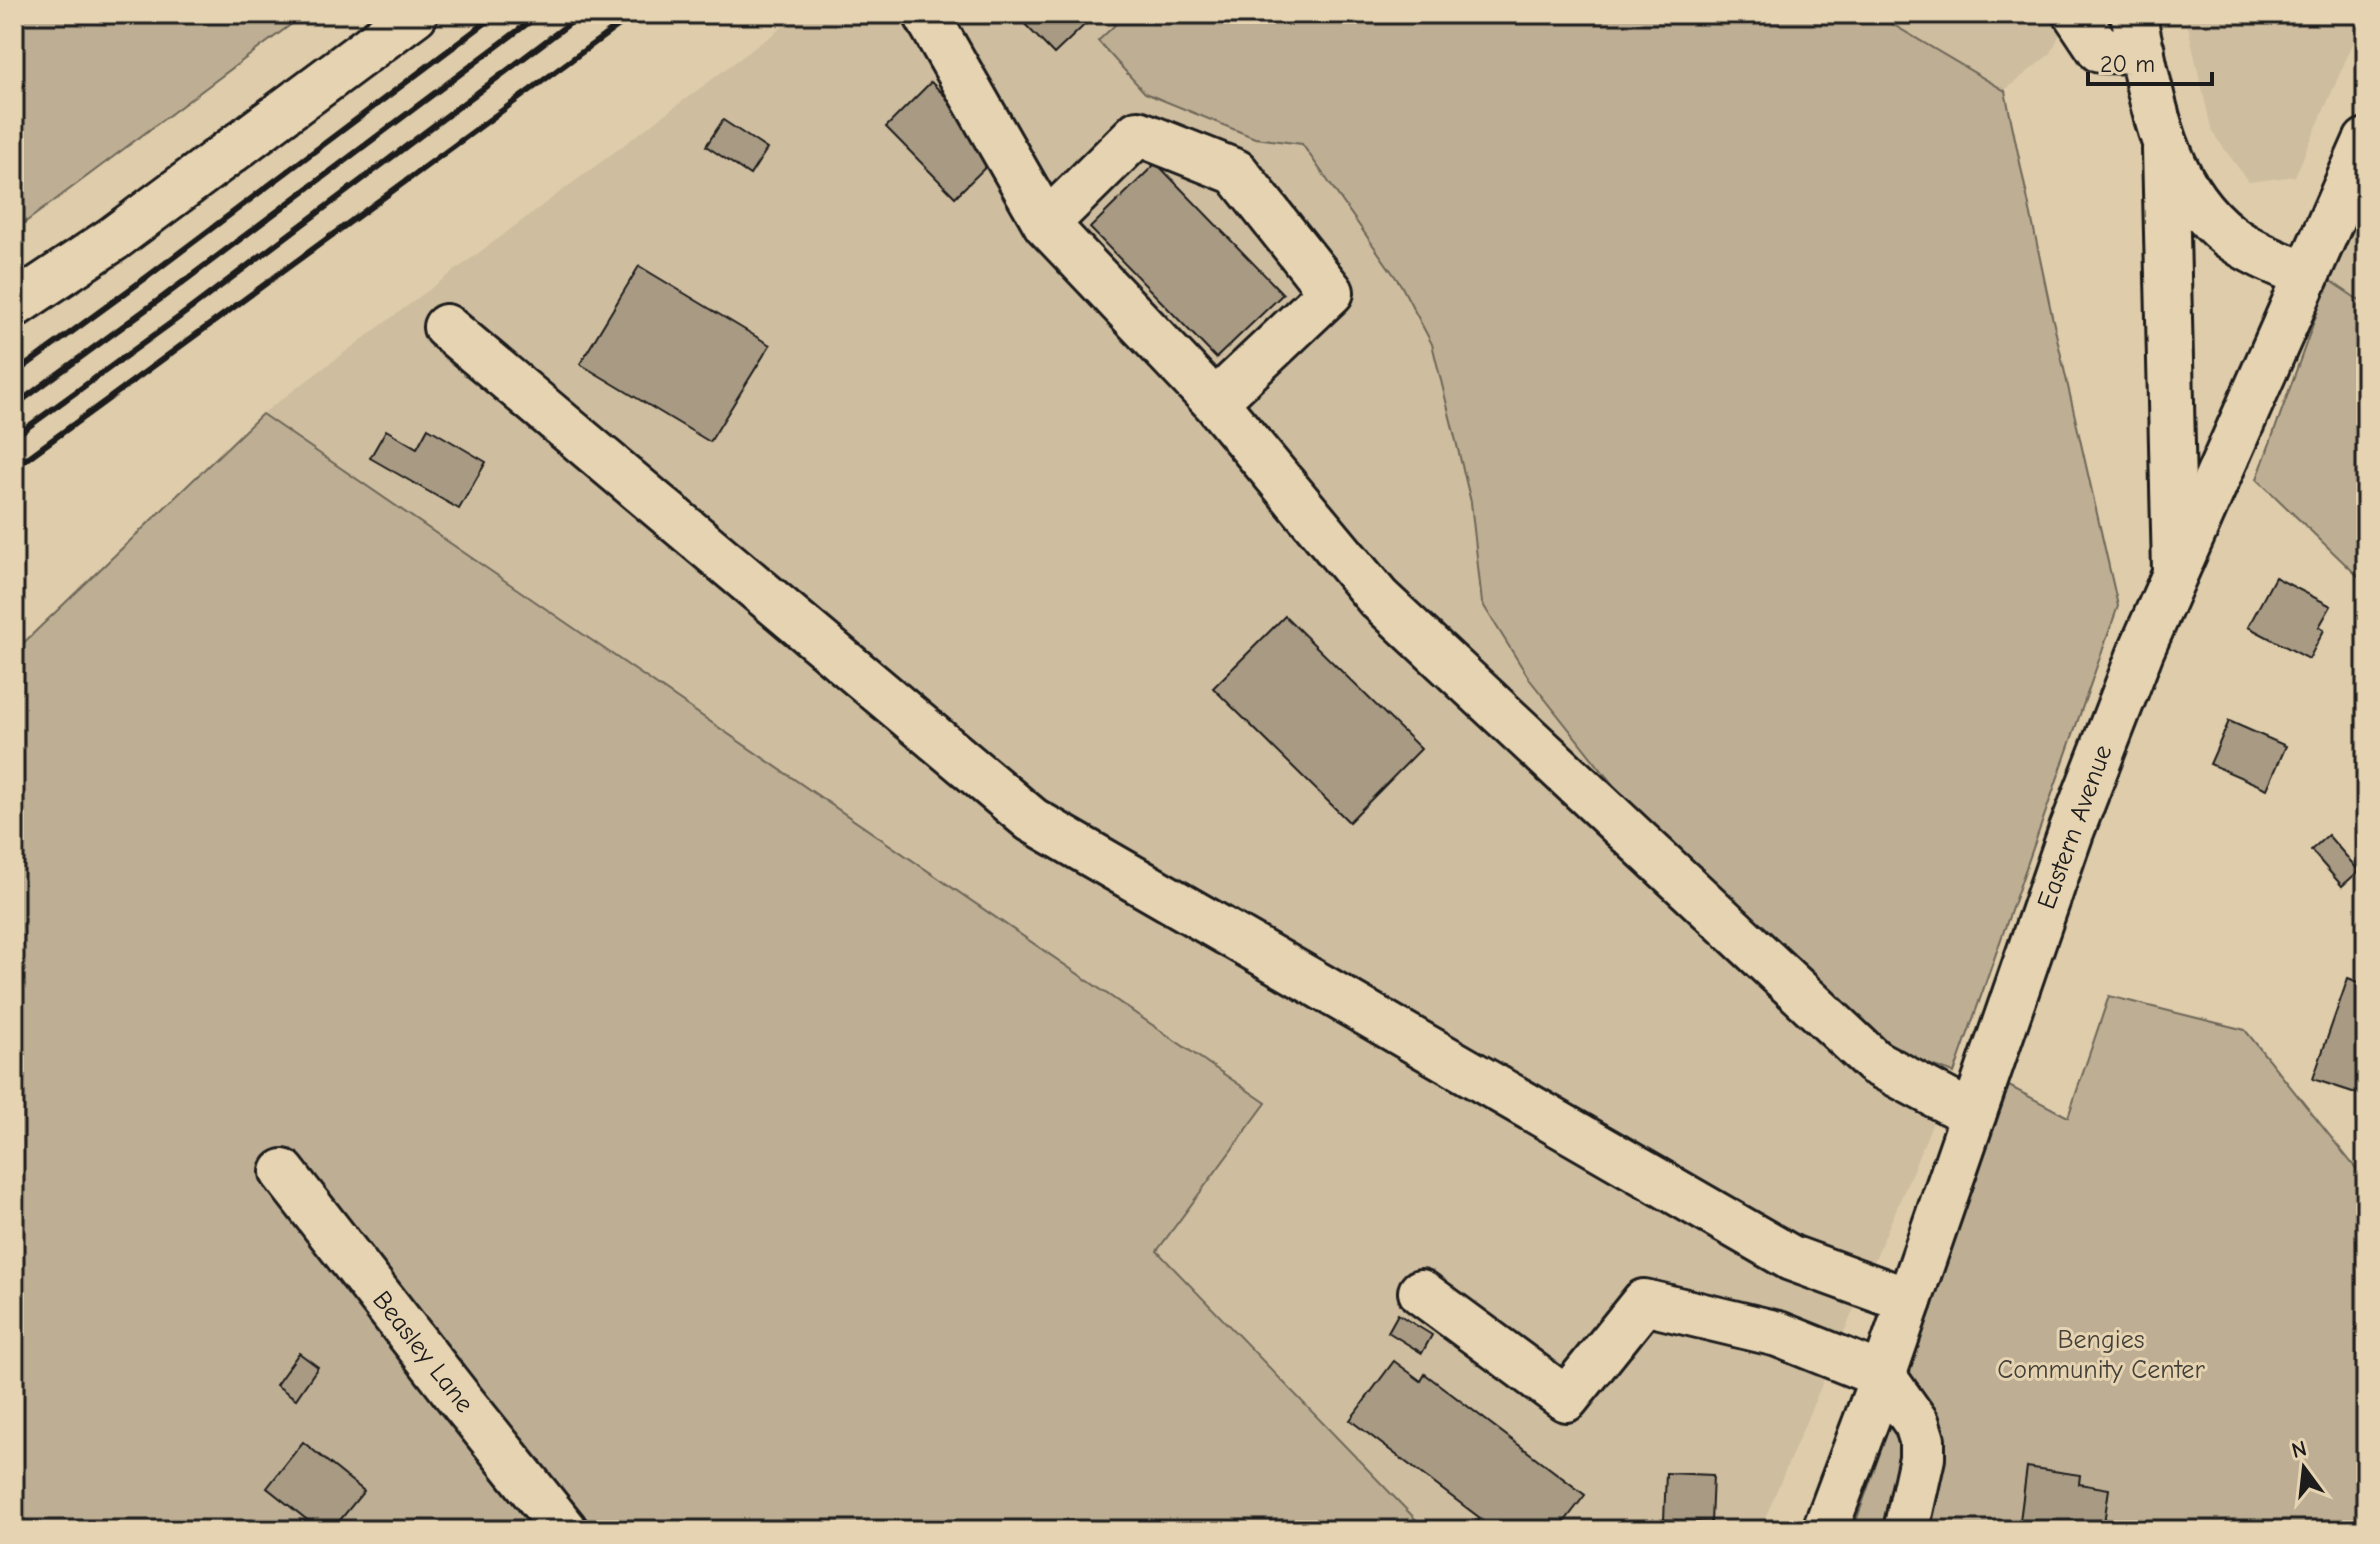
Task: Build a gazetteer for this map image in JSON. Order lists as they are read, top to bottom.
{
  "streets": {
    "main road": ["Eastern Avenue", "Beasley Lane"]
  },
  "parks": ["Bengies Community Center"],
  "scale_bar": "20 m",
  "north": "top"
}
